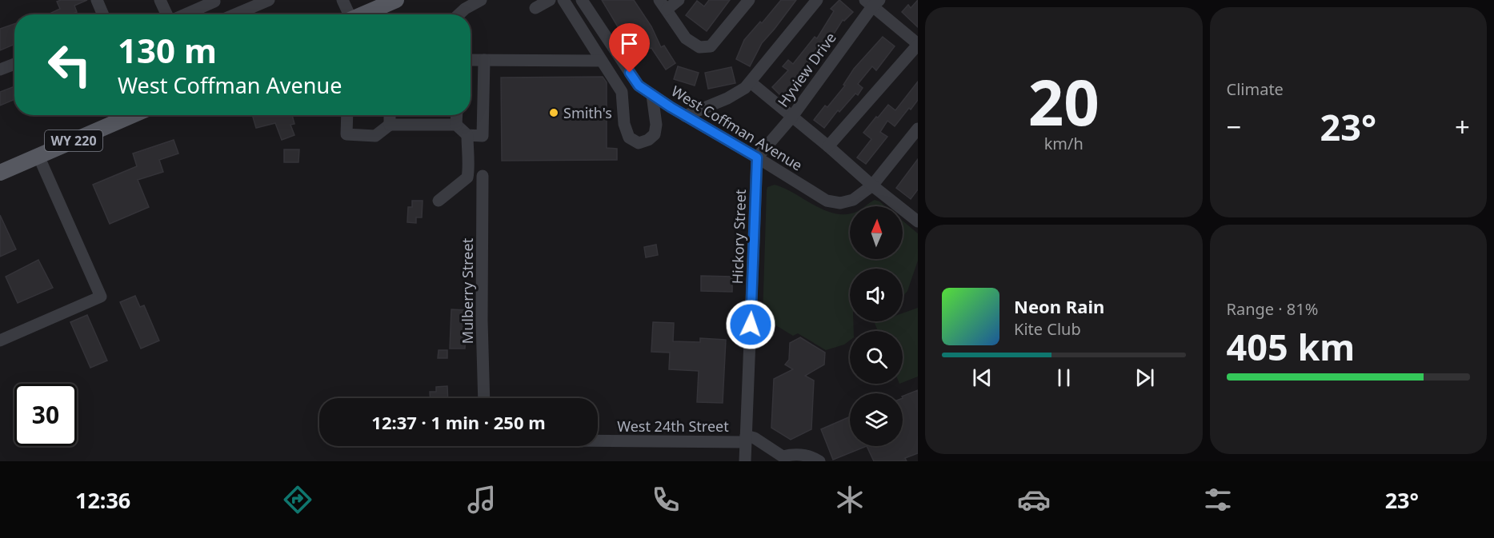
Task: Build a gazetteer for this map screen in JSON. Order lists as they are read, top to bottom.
{
  "streets": {
    "main road": ["WY 220"],
    "street": [
      "Hyview Drive",
      "West Coffman Avenue",
      "Hickory Street",
      "Mulberry Street",
      "West 24th Street"
    ]
  },
  "crossings": [
    ["Hyview Drive", "West Coffman Avenue"],
    ["Hyview Drive", "Hickory Street"],
    ["West Coffman Avenue", "Hickory Street"],
    ["Hickory Street", "West 24th Street"]
  ],
  "places": ["Smith's"],
  "north": "top",
  "page": {
    "tile": [
      ["20", "km/h"],
      "Climate",
      ["Range · 81%", "405 km"]
    ],
    "turn": ["130 m", "West Coffman Avenue"],
    "heat": ["−", "23°", "+"],
    "song": ["Neon Rain", "Kite Club"],
    "limit": "30",
    "trip": "12:37 · 1 min · 250 m",
    "tabs": ["12:36", "23°"]
  }
}
